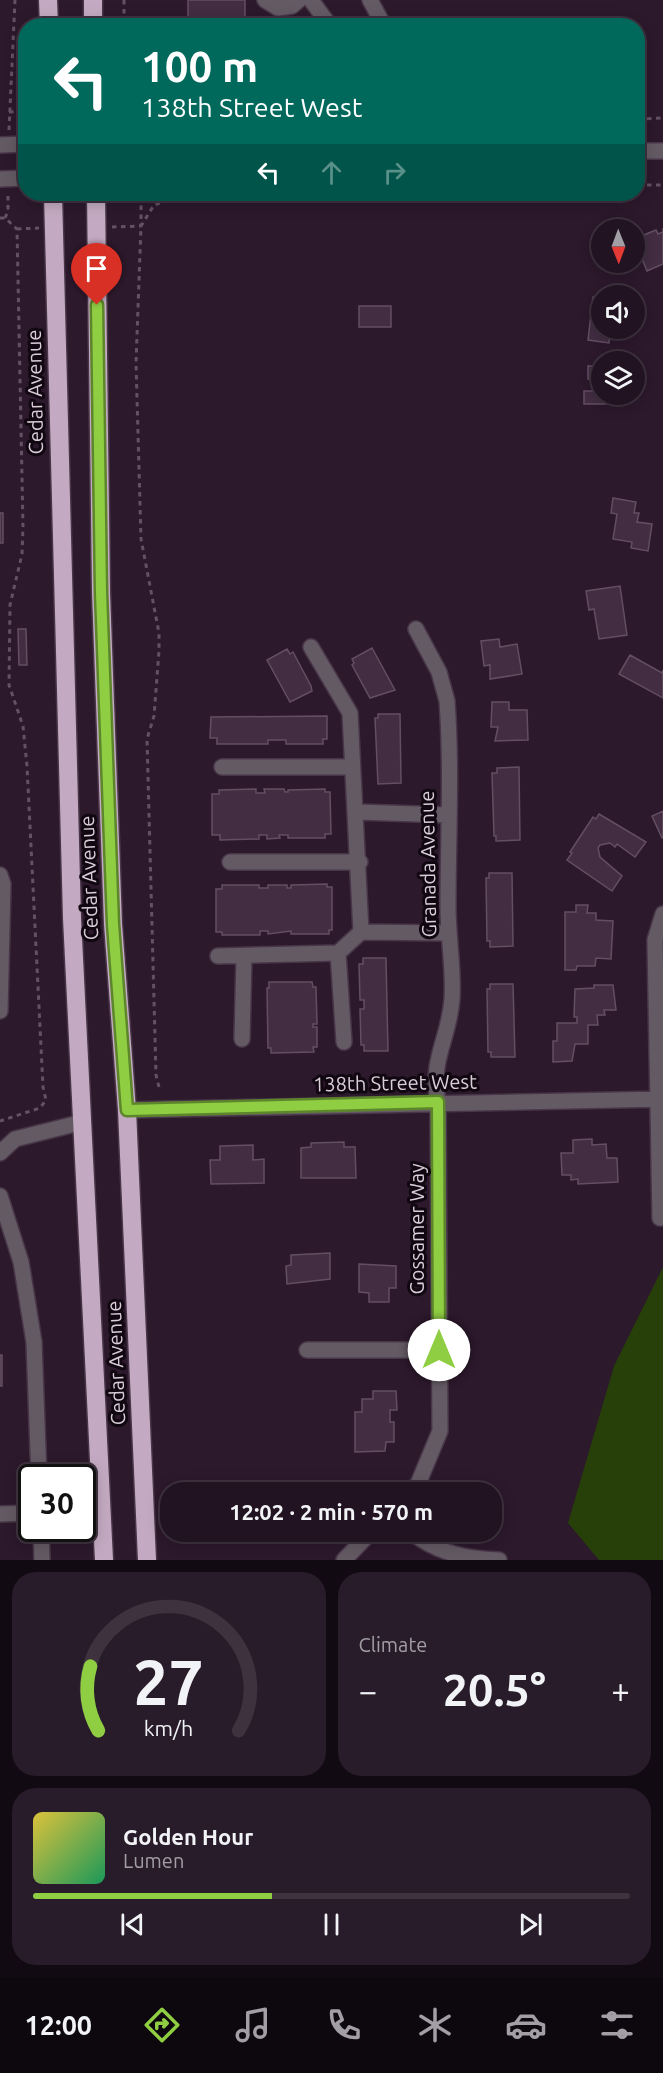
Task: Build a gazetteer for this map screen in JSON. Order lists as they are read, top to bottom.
{
  "streets": {
    "highway": ["Cedar Avenue"],
    "street": ["Granada Avenue", "138th Street West", "Gossamer Way"]
  },
  "crossings": [
    ["Cedar Avenue", "138th Street West"],
    ["Granada Avenue", "138th Street West"],
    ["Granada Avenue", "Gossamer Way"],
    ["138th Street West", "Gossamer Way"]
  ],
  "north": "bottom",
  "page": {
    "turn": ["100 m", "138th Street West"],
    "limit": "30",
    "trip": "12:02 · 2 min · 570 m",
    "tile": "Climate",
    "heat": ["−", "20.5°", "+"],
    "song": ["Golden Hour", "Lumen"],
    "tabs": "12:00",
    "gauge": ["27", "km/h"]
  }
}
